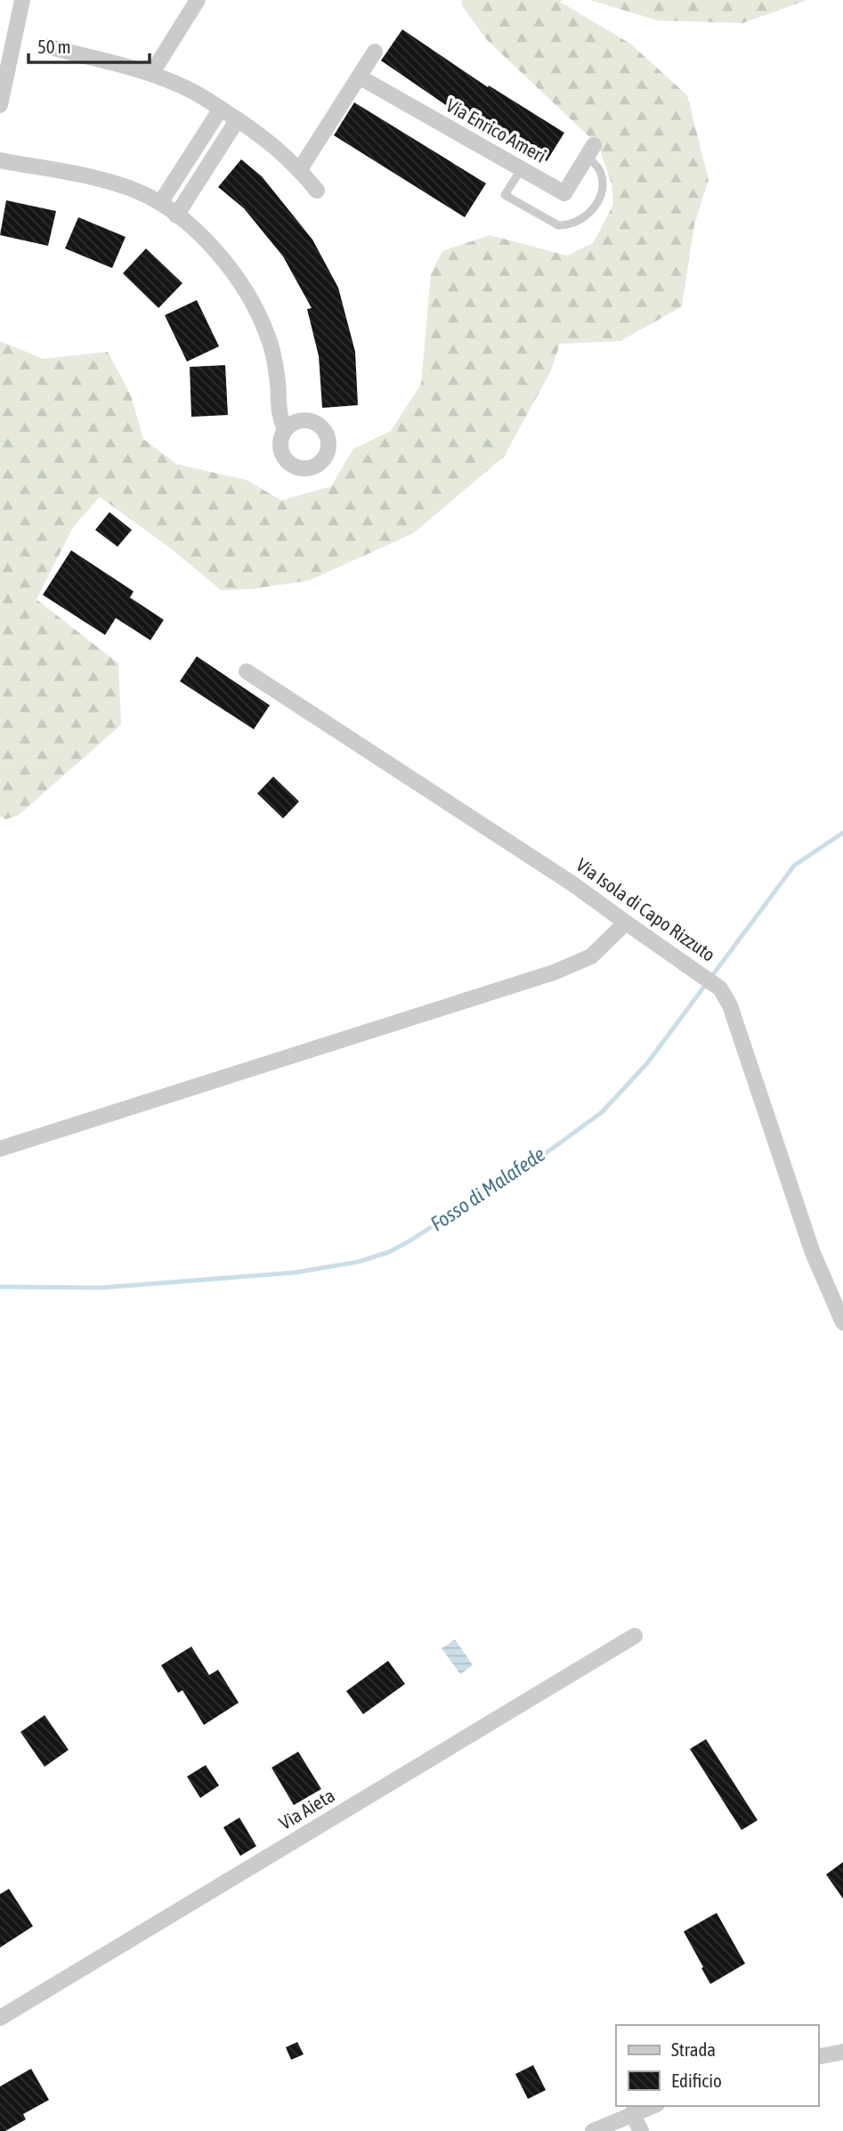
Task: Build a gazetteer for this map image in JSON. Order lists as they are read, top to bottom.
{
  "streets": {
    "street": ["Via Enrico Ameri", "Via Isola di Capo Rizzuto", "Via Aieta"]
  },
  "water": ["Fosso di Malafede"],
  "legend": ["Strada", "Edificio"],
  "scale_bar": "50 m"
}
